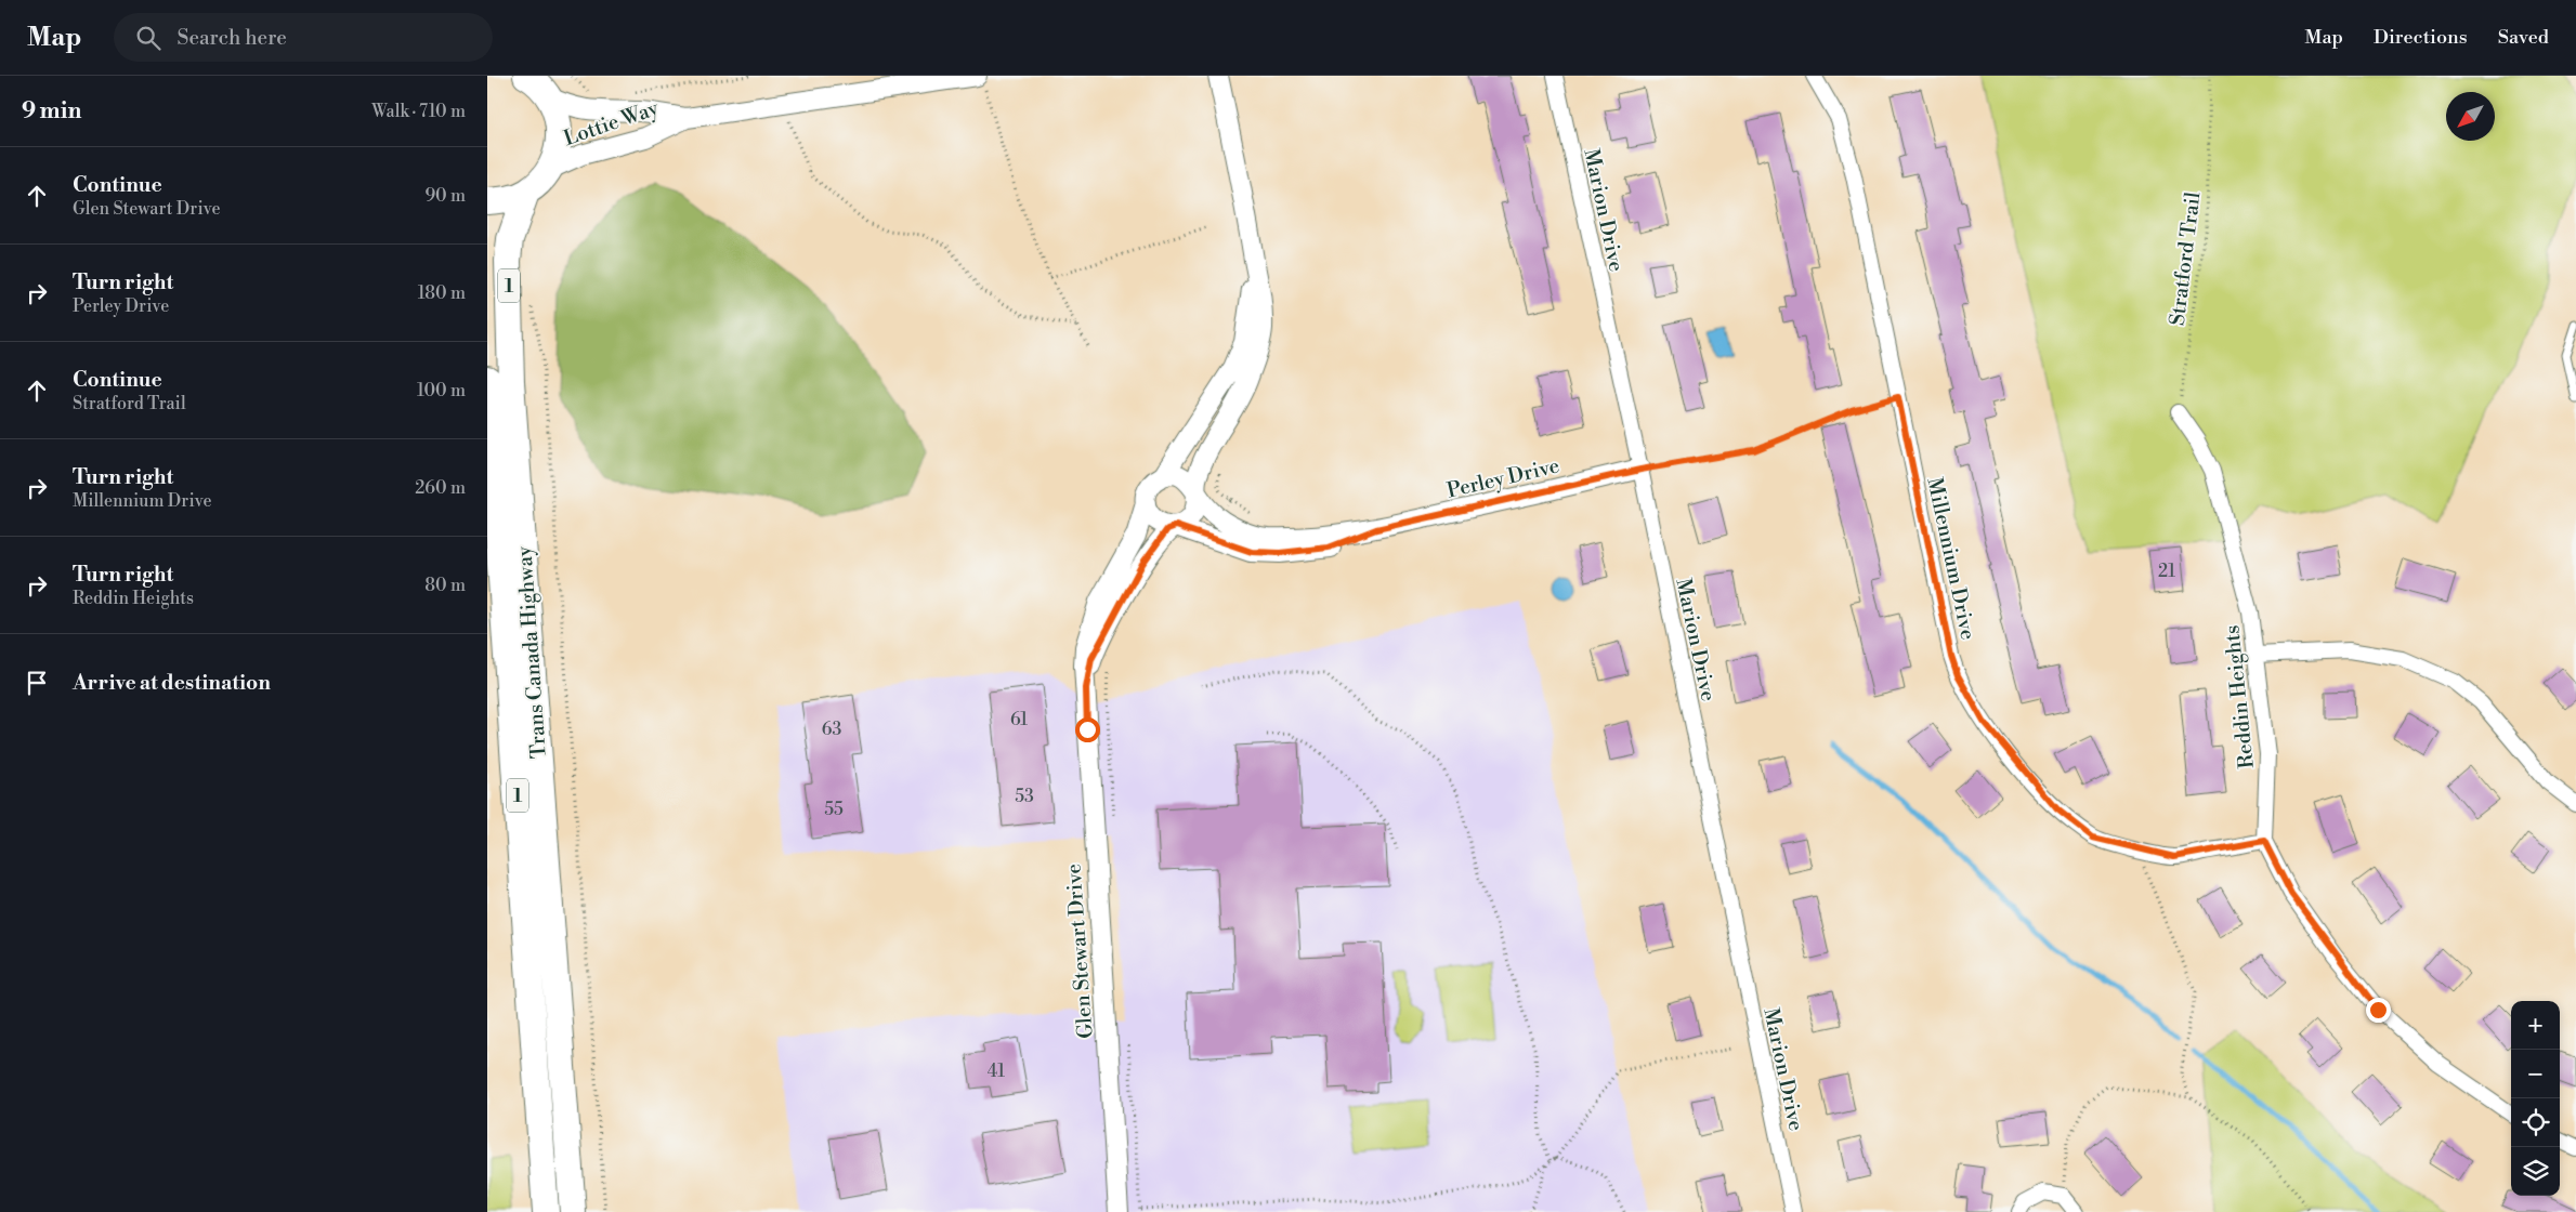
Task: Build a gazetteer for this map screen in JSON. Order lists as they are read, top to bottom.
{
  "streets": {
    "highway": ["1", "Trans Canada Highway"],
    "street": [
      "Lottie Way",
      "Marion Drive",
      "Perley Drive",
      "Millennium Drive",
      "Reddin Heights",
      "Glen Stewart Drive"
    ],
    "path": ["Stratford Trail"]
  },
  "crossings": [
    ["Marion Drive", "Perley Drive"],
    ["Stratford Trail", "Reddin Heights"],
    ["Perley Drive", "Glen Stewart Drive"],
    ["Millennium Drive", "Reddin Heights"]
  ],
  "house_numbers": [
    "21",
    "61",
    "63",
    "53",
    "55",
    "41"
  ],
  "north": "bottom left",
  "page": {
    "header": "Map",
    "search": "Search here",
    "nav": ["Map", "Directions", "Saved"],
    "heading": ["9 min", "Walk · 710 m"],
    "list": [
      ["Continue", "Glen Stewart Drive", "90 m"],
      ["Turn right", "Perley Drive", "180 m"],
      ["Continue", "Stratford Trail", "100 m"],
      ["Turn right", "Millennium Drive", "260 m"],
      ["Turn right", "Reddin Heights", "80 m"],
      "Arrive at destination"
    ],
    "map_buttons": ["+", "−"]
  }
}
